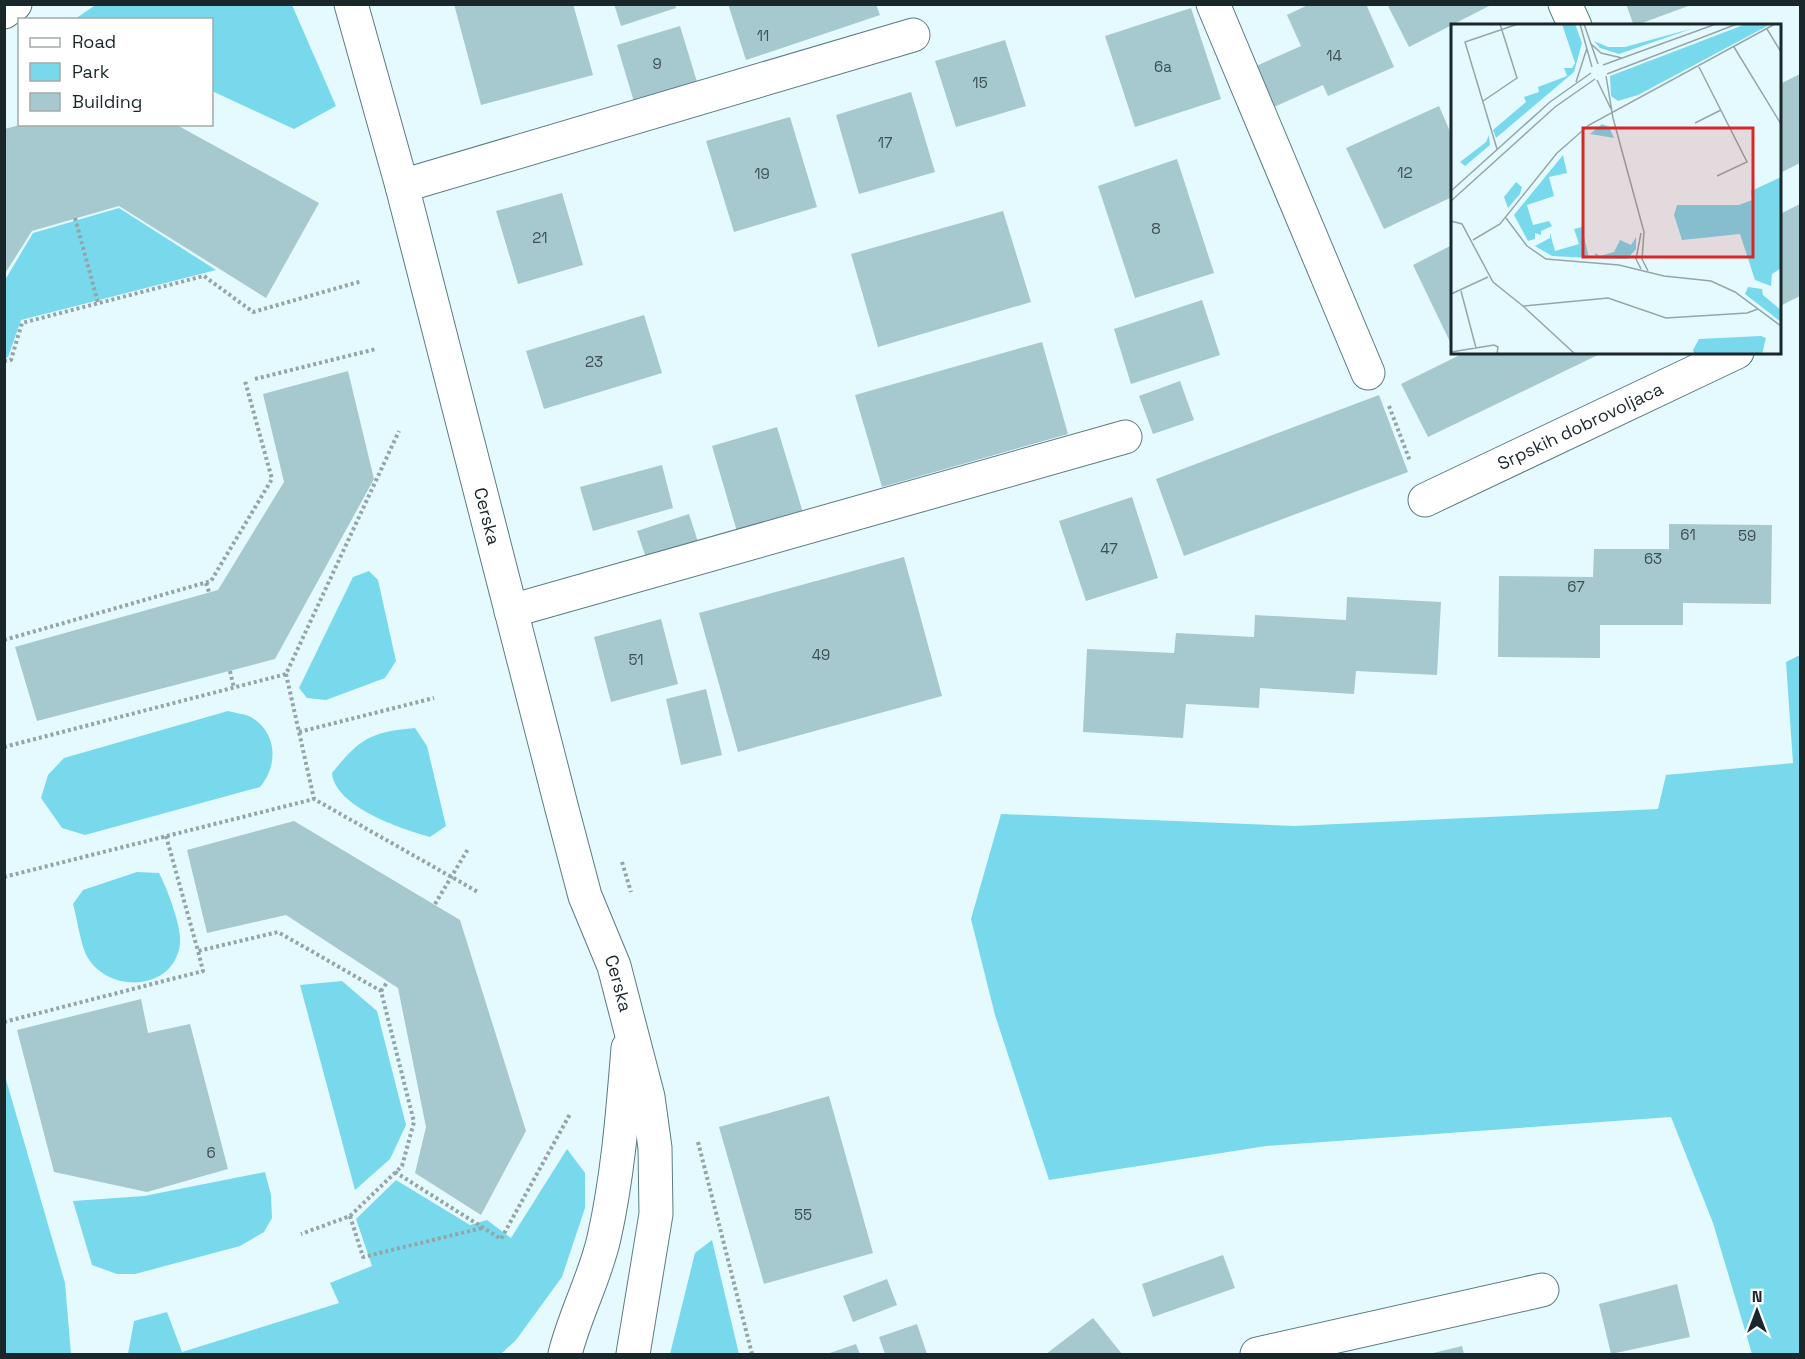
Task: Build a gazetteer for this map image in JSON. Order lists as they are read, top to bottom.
{
  "streets": {
    "street": ["Srpskih dobrovoljaca", "Cerska"]
  },
  "house_numbers": [
    "11",
    "14",
    "9",
    "6a",
    "15",
    "17",
    "12",
    "19",
    "8",
    "21",
    "23",
    "61",
    "59",
    "47",
    "63",
    "67",
    "49",
    "51",
    "6",
    "55"
  ],
  "legend": ["Road", "Park", "Building"],
  "north": "top"
}
